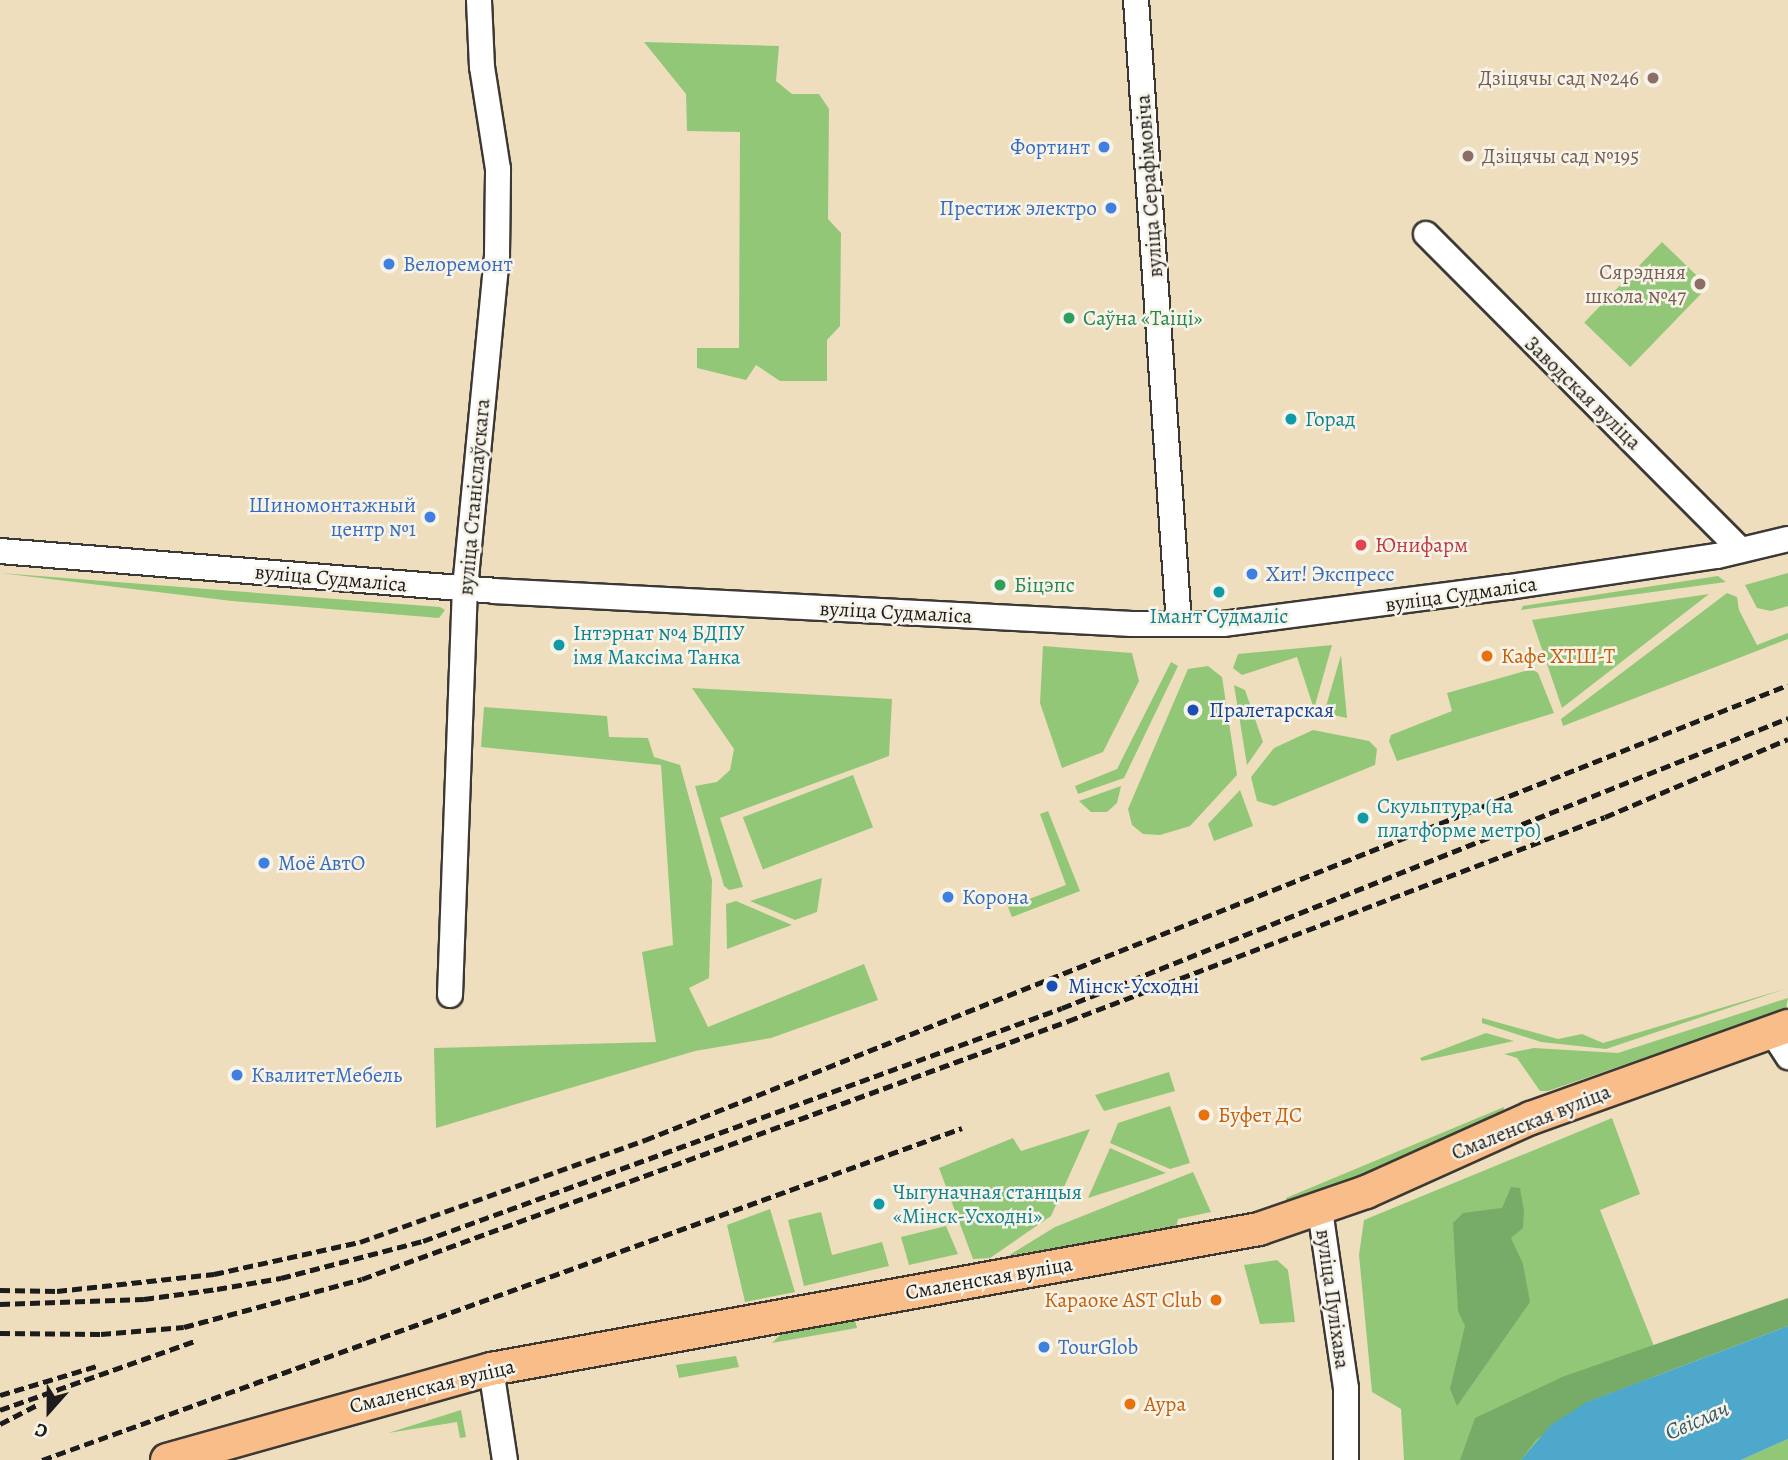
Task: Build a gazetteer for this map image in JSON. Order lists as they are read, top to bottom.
{
  "streets": {
    "main road": ["Смаленская вуліца"],
    "street": [
      "вуліца Серафімовіча",
      "Заводская вуліца",
      "вуліца Станіслаўскага",
      "вуліца Судмаліса",
      "вуліца Пуліхава"
    ]
  },
  "crossings": [
    ["вуліца Серафімовіча", "вуліца Судмаліса"],
    ["Заводская вуліца", "вуліца Судмаліса"],
    ["вуліца Станіслаўскага", "вуліца Судмаліса"],
    ["Смаленская вуліца", "вуліца Пуліхава"]
  ],
  "water": ["Свіслач"],
  "places": [
    "Дзіцячы сад №246",
    "Фортинт",
    "Дзіцячы сад №195",
    "Престиж электро",
    "Велоремонт",
    "Сярэдняя школа №47",
    "Саўна «Таіці»",
    "Горад",
    "Шиномонтажный центр №1",
    "Юнифарм",
    "Хит! Экспресс",
    "Біцэпс",
    "Імант Судмаліс",
    "Інтэрнат №4 БДПУ імя Максіма Танка",
    "Кафе ХТШ-Т",
    "Пралетарская",
    "Скульптура (на платформе метро)",
    "Моё АвтО",
    "Корона",
    "Мінск-Усходні",
    "КвалитетМебель",
    "Буфет ДС",
    "Чыгуначная станцыя «Мінск-Усходні»",
    "Караоке AST Club",
    "TourGlob",
    "Аура"
  ],
  "north": "bottom"
}
